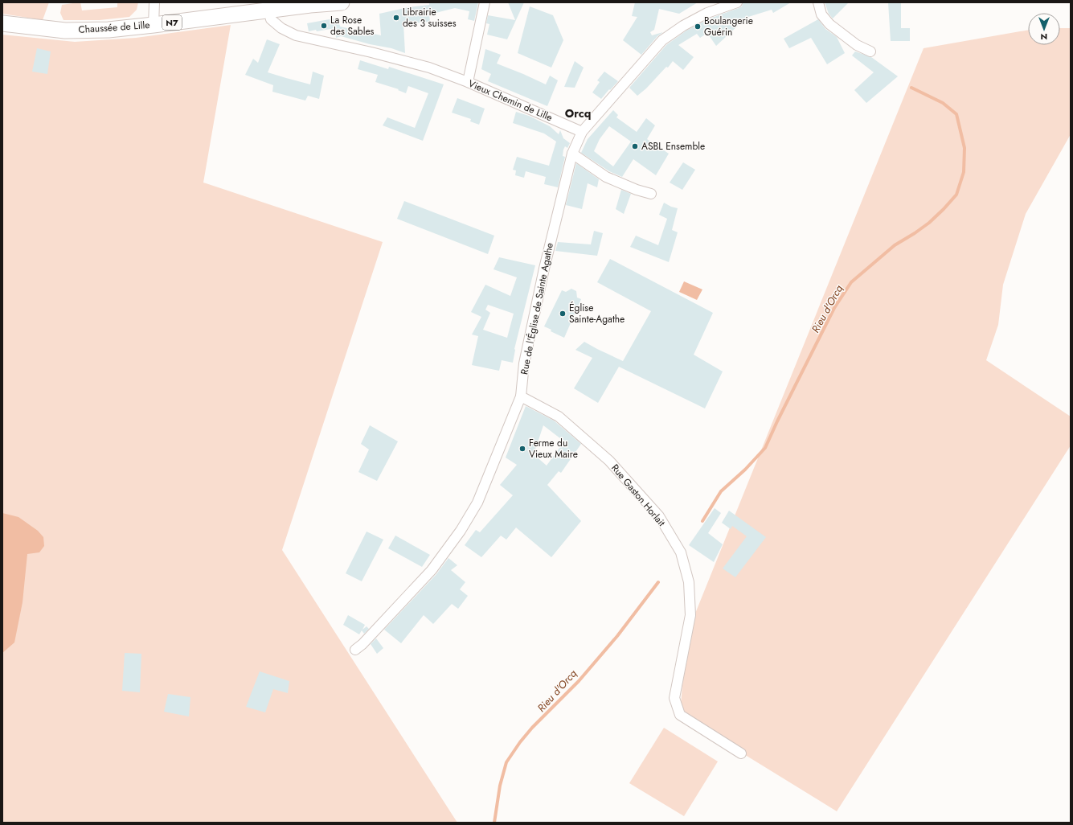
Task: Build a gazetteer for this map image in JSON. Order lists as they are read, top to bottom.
{
  "streets": {
    "main road": ["N7", "Chaussée de Lille"],
    "street": ["Vieux Chemin de Lille", "Rue de l'Église de Sainte Agathe", "Rue Gaston Horlait"]
  },
  "crossings": [
    ["Chaussée de Lille", "Vieux Chemin de Lille"],
    ["Vieux Chemin de Lille", "Rue de l'Église de Sainte Agathe"],
    ["Rue de l'Église de Sainte Agathe", "Rue Gaston Horlait"]
  ],
  "districts": ["Orcq"],
  "water": ["Rieu d'Orcq"],
  "places": [
    "Librairie des 3 suisses",
    "La Rose des Sables",
    "Boulangerie Guérin",
    "ASBL Ensemble",
    "Église Sainte-Agathe",
    "Ferme du Vieux Maire"
  ],
  "north": "bottom"
}
